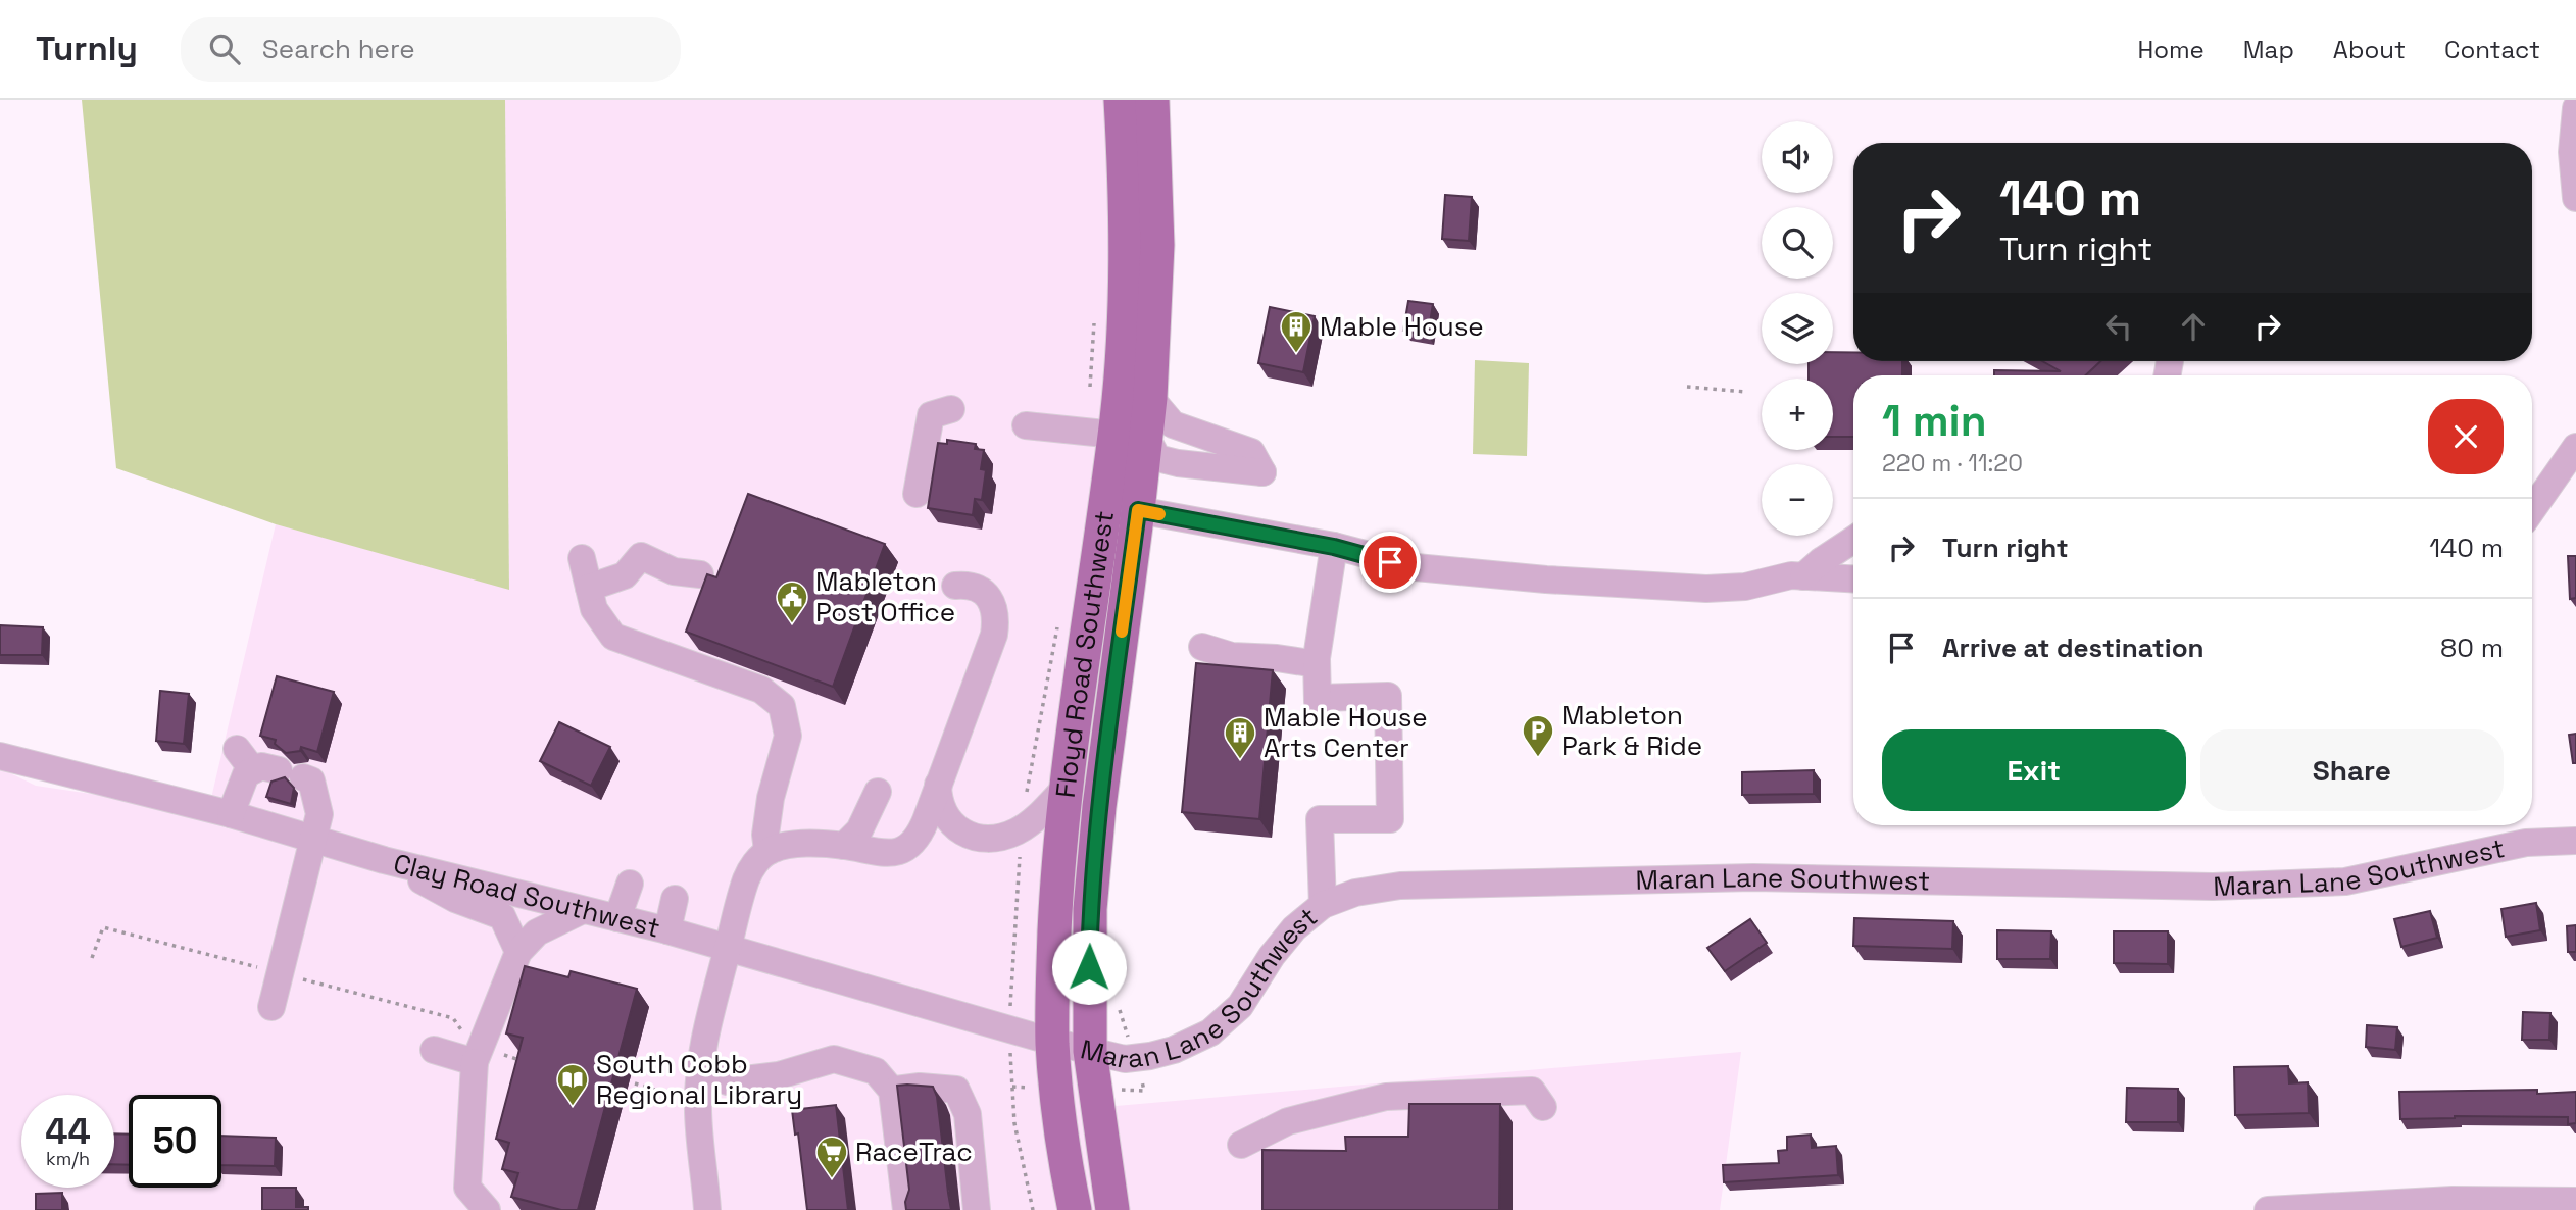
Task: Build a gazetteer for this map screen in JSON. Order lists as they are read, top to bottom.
{
  "streets": {
    "main road": ["Floyd Road Southwest"],
    "street": ["Maran Lane Southwest", "Clay Road Southwest"]
  },
  "crossings": [
    ["Floyd Road Southwest", "Maran Lane Southwest"],
    ["Floyd Road Southwest", "Clay Road Southwest"],
    ["Maran Lane Southwest", "Clay Road Southwest"]
  ],
  "places": {
    "building": ["Mable House", "Mable House Arts Center"],
    "public building": ["Mableton Post Office"],
    "parking": ["Mableton Park & Ride"],
    "library": ["South Cobb Regional Library"],
    "supermarket": ["RaceTrac"]
  },
  "page": {
    "header": "Turnly",
    "search": "Search here",
    "nav": [
      "Home",
      "Map",
      "About",
      "Contact"
    ],
    "map_buttons": ["+", "−"],
    "turn": ["140 m", "Turn right"],
    "heading": ["1 min", "220 m · 11:20"],
    "list": [
      {
        "name": "Turn right",
        "value": "140 m"
      },
      {
        "name": "Arrive at destination",
        "value": "80 m"
      }
    ],
    "buttons": ["Exit", "Share"],
    "speed": "44 km/h",
    "limit": "50"
  }
}
